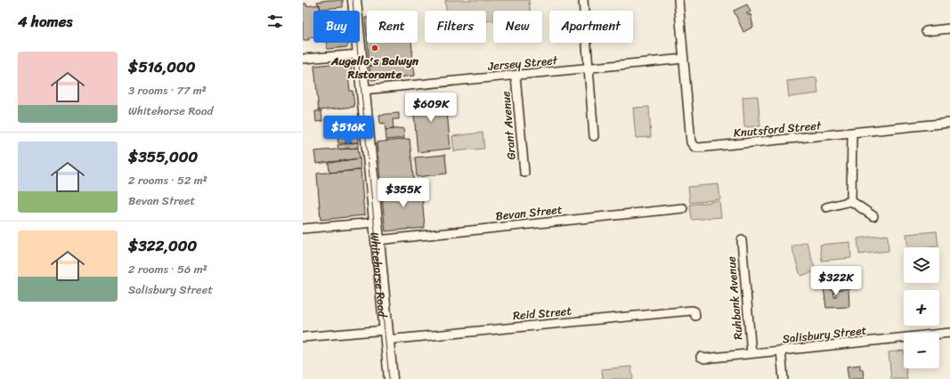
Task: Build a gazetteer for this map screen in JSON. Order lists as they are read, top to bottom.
{
  "streets": {
    "main road": ["Whitehorse Road"],
    "street": [
      "Jersey Street",
      "Grant Avenue",
      "Knutsford Street",
      "Bevan Street",
      "Ruhbank Avenue",
      "Reid Street",
      "Salisbury Street"
    ]
  },
  "crossings": [
    ["Jersey Street", "Grant Avenue"],
    ["Jersey Street", "Knutsford Street"],
    ["Jersey Street", "Whitehorse Road"],
    ["Bevan Street", "Whitehorse Road"],
    ["Whitehorse Road", "Reid Street"],
    ["Ruhbank Avenue", "Salisbury Street"]
  ],
  "places": ["Augello's Balwyn Ristorante"],
  "page": {
    "heading": "4 homes",
    "chip": [
      "Buy",
      "Rent",
      "Filters",
      "New",
      "Apartment"
    ],
    "list": [
      {
        "name": "$516,000",
        "note": "3 rooms · 77 m² · Whitehorse Road"
      },
      {
        "name": "$355,000",
        "note": "2 rooms · 52 m² · Bevan Street"
      },
      {
        "name": "$322,000",
        "note": "2 rooms · 56 m² · Salisbury Street"
      }
    ],
    "price": [
      "$609K",
      "$516K",
      "$355K",
      "$322K"
    ],
    "map_buttons": ["+", "−"]
  }
}
